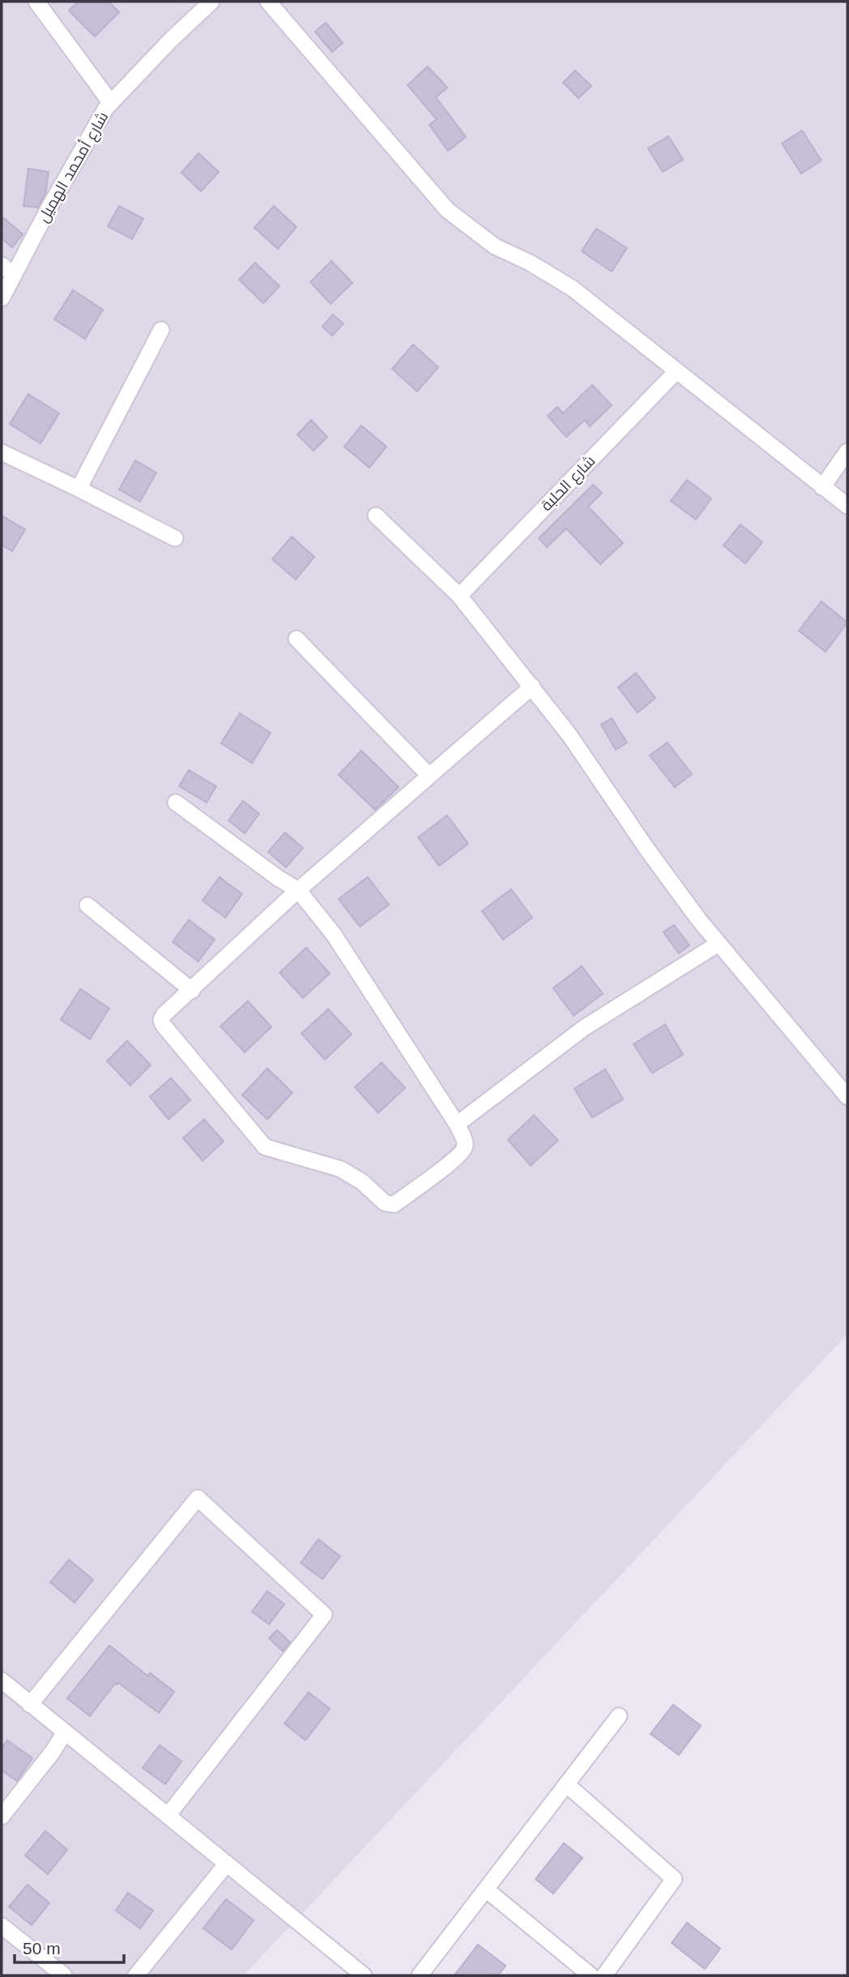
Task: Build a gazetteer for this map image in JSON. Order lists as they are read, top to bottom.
{
  "streets": {
    "street": ["شارع أمحمد الهميل", "شارع الحلبة"]
  },
  "scale_bar": "50 m"
}
